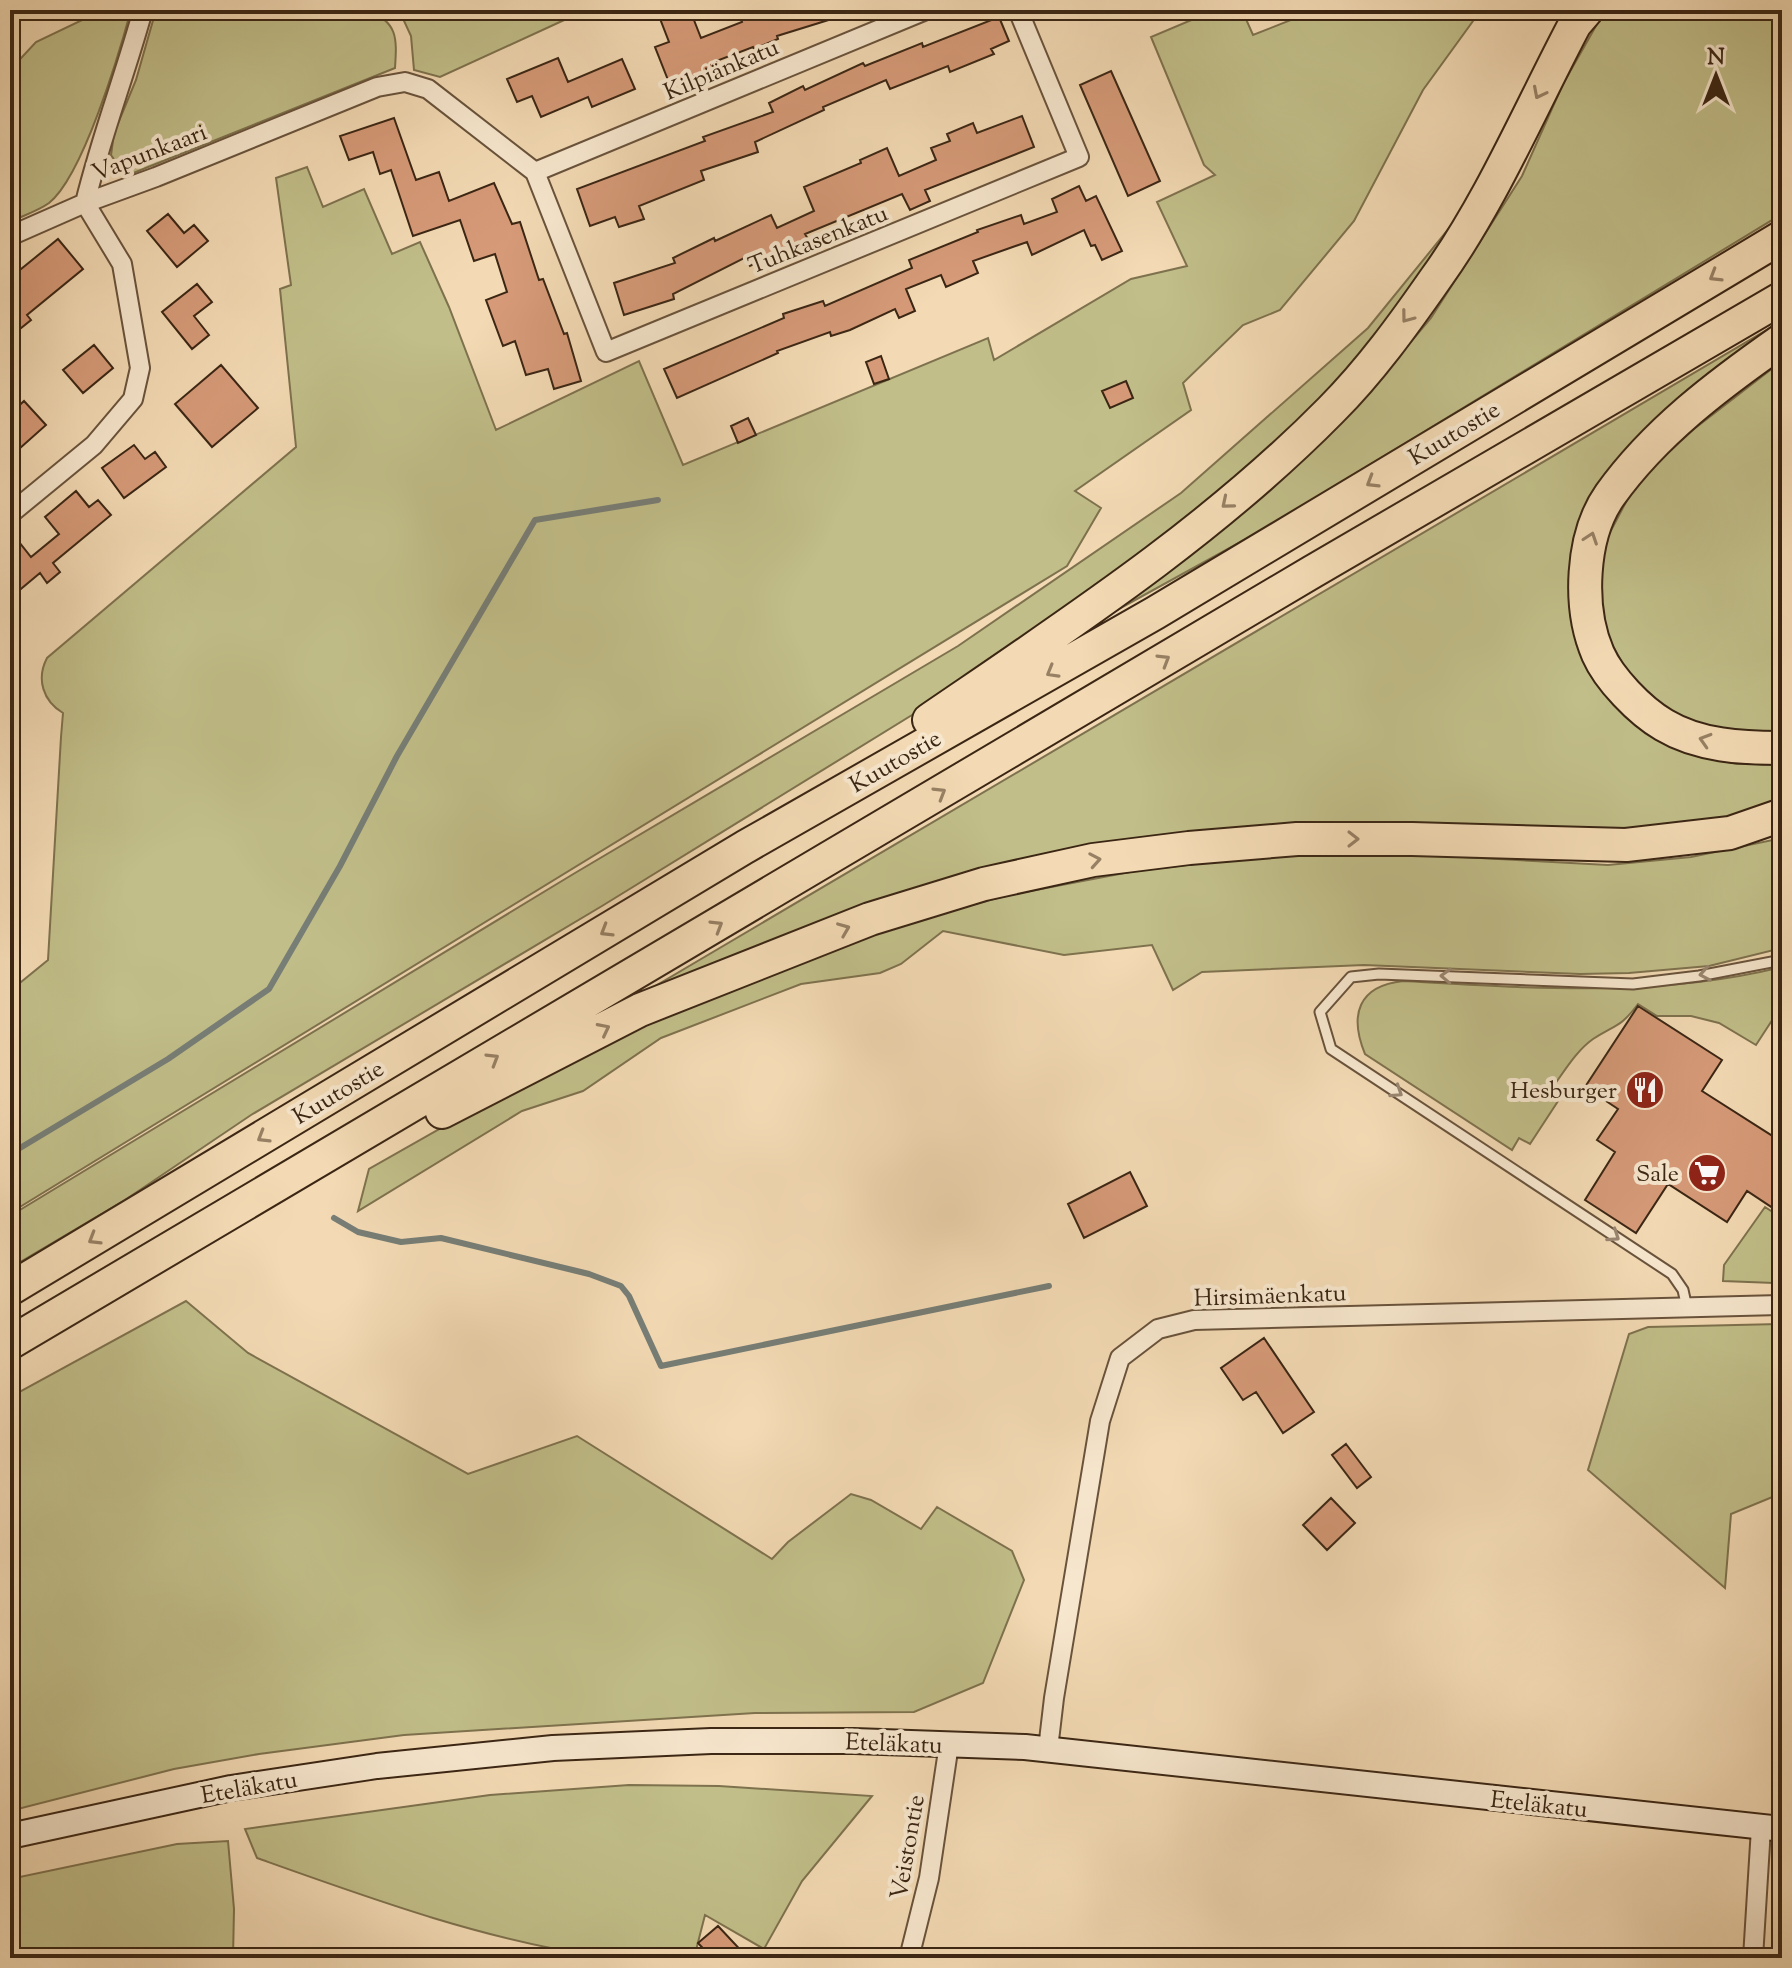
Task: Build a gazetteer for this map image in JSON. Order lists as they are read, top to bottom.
{
  "streets": {
    "highway": ["Kuutostie"],
    "main road": ["Eteläkatu"],
    "street": [
      "Kilpiänkatu",
      "Vapunkaari",
      "Tuhkasenkatu",
      "Hirsimäenkatu",
      "Veistontie"
    ]
  },
  "crossings": [
    ["Kilpiänkatu", "Vapunkaari"],
    ["Kilpiänkatu", "Tuhkasenkatu"],
    ["Vapunkaari", "Tuhkasenkatu"],
    ["Hirsimäenkatu", "Eteläkatu"],
    ["Eteläkatu", "Veistontie"]
  ],
  "places": {
    "restaurant": ["Hesburger"],
    "supermarket": ["Sale"]
  },
  "north": "top"
}
